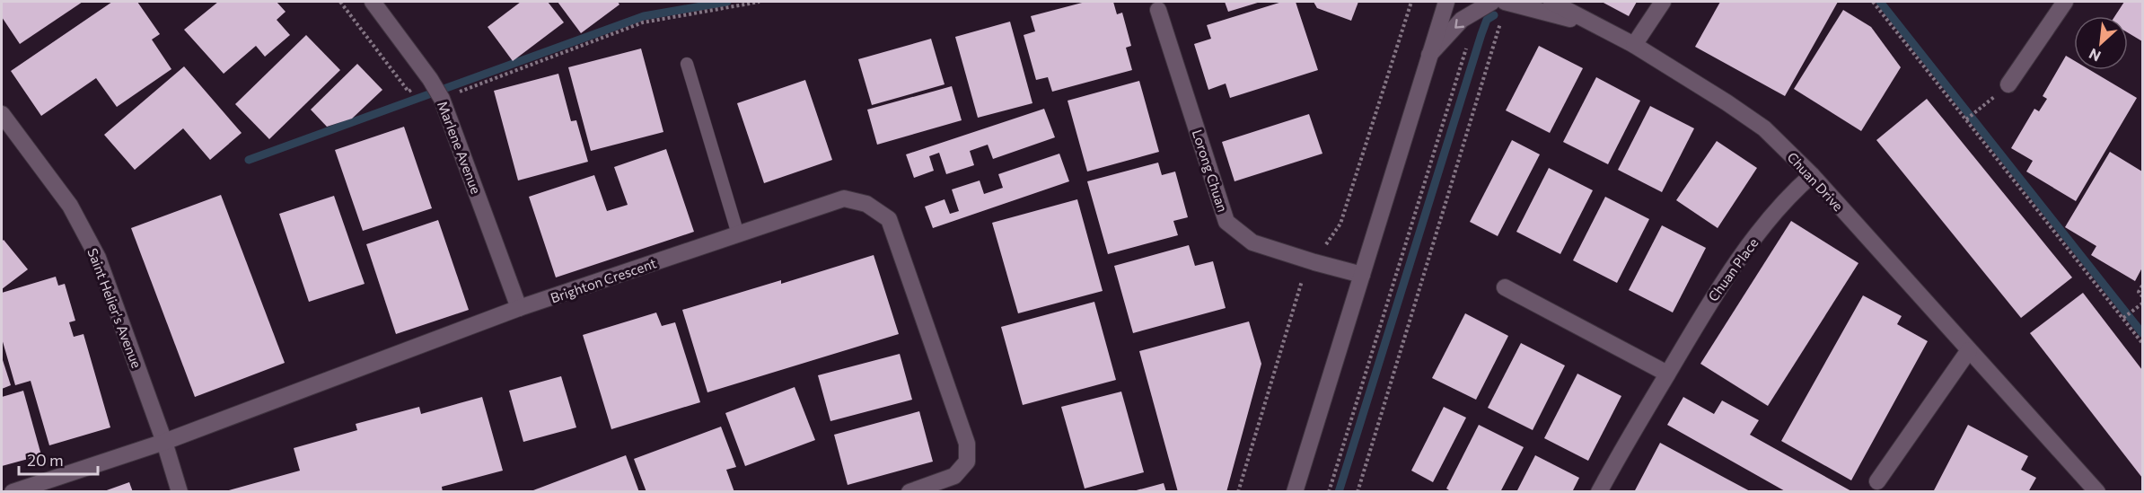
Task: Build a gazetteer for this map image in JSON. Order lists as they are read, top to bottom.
{
  "streets": {
    "street": [
      "Marlene Avenue",
      "Lorong Chuan",
      "Chuan Drive",
      "Chuan Place",
      "Brighton Crescent",
      "Saint Helier's Avenue"
    ]
  },
  "crossings": [
    ["Marlene Avenue", "Brighton Crescent"],
    ["Chuan Drive", "Chuan Place"],
    ["Brighton Crescent", "Saint Helier's Avenue"]
  ],
  "scale_bar": "20 m",
  "north": "bottom left"
}
